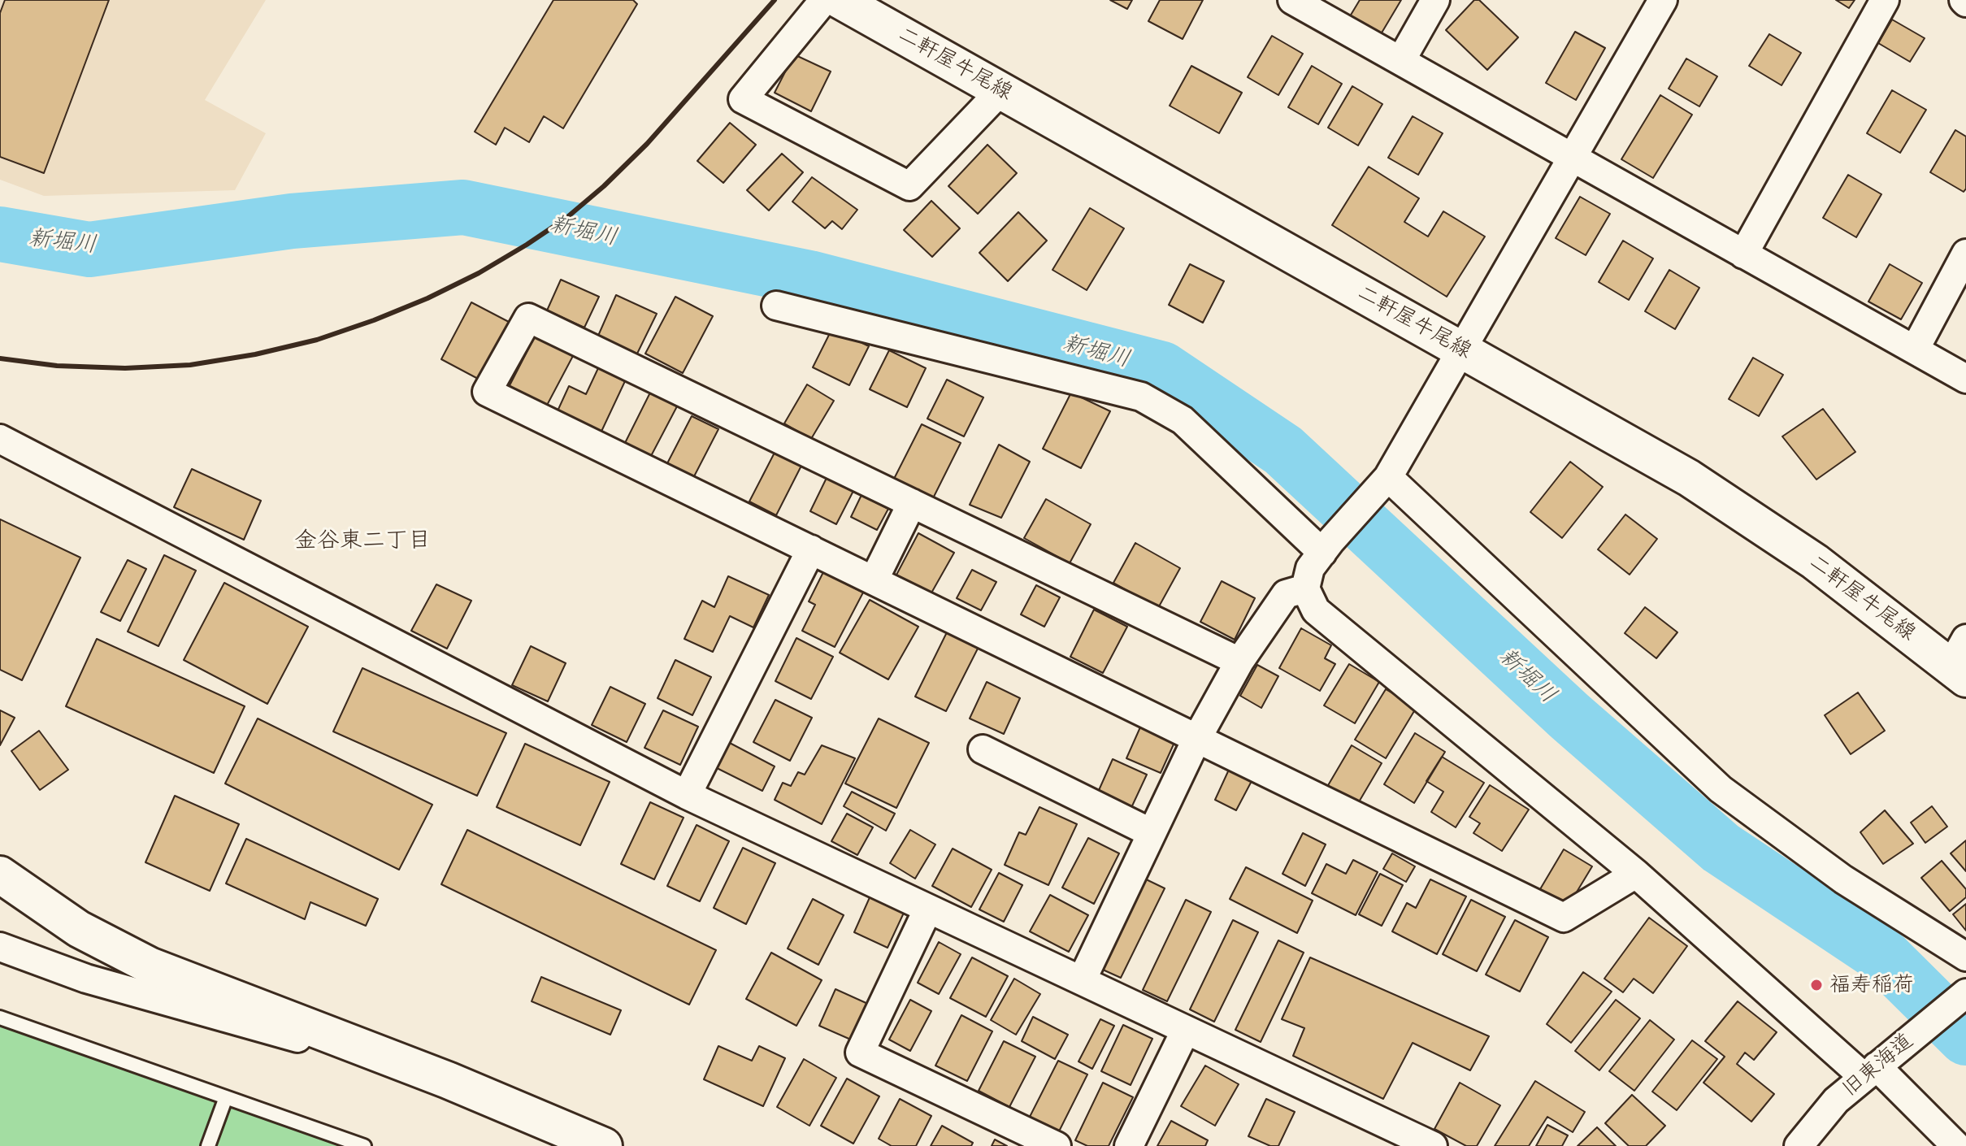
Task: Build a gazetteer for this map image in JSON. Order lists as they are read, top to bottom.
{
  "streets": {
    "street": ["二軒屋牛尾線", "旧東海道"]
  },
  "districts": ["金谷東二丁目"],
  "water": ["新堀川"],
  "places": ["福寿稲荷"]
}
